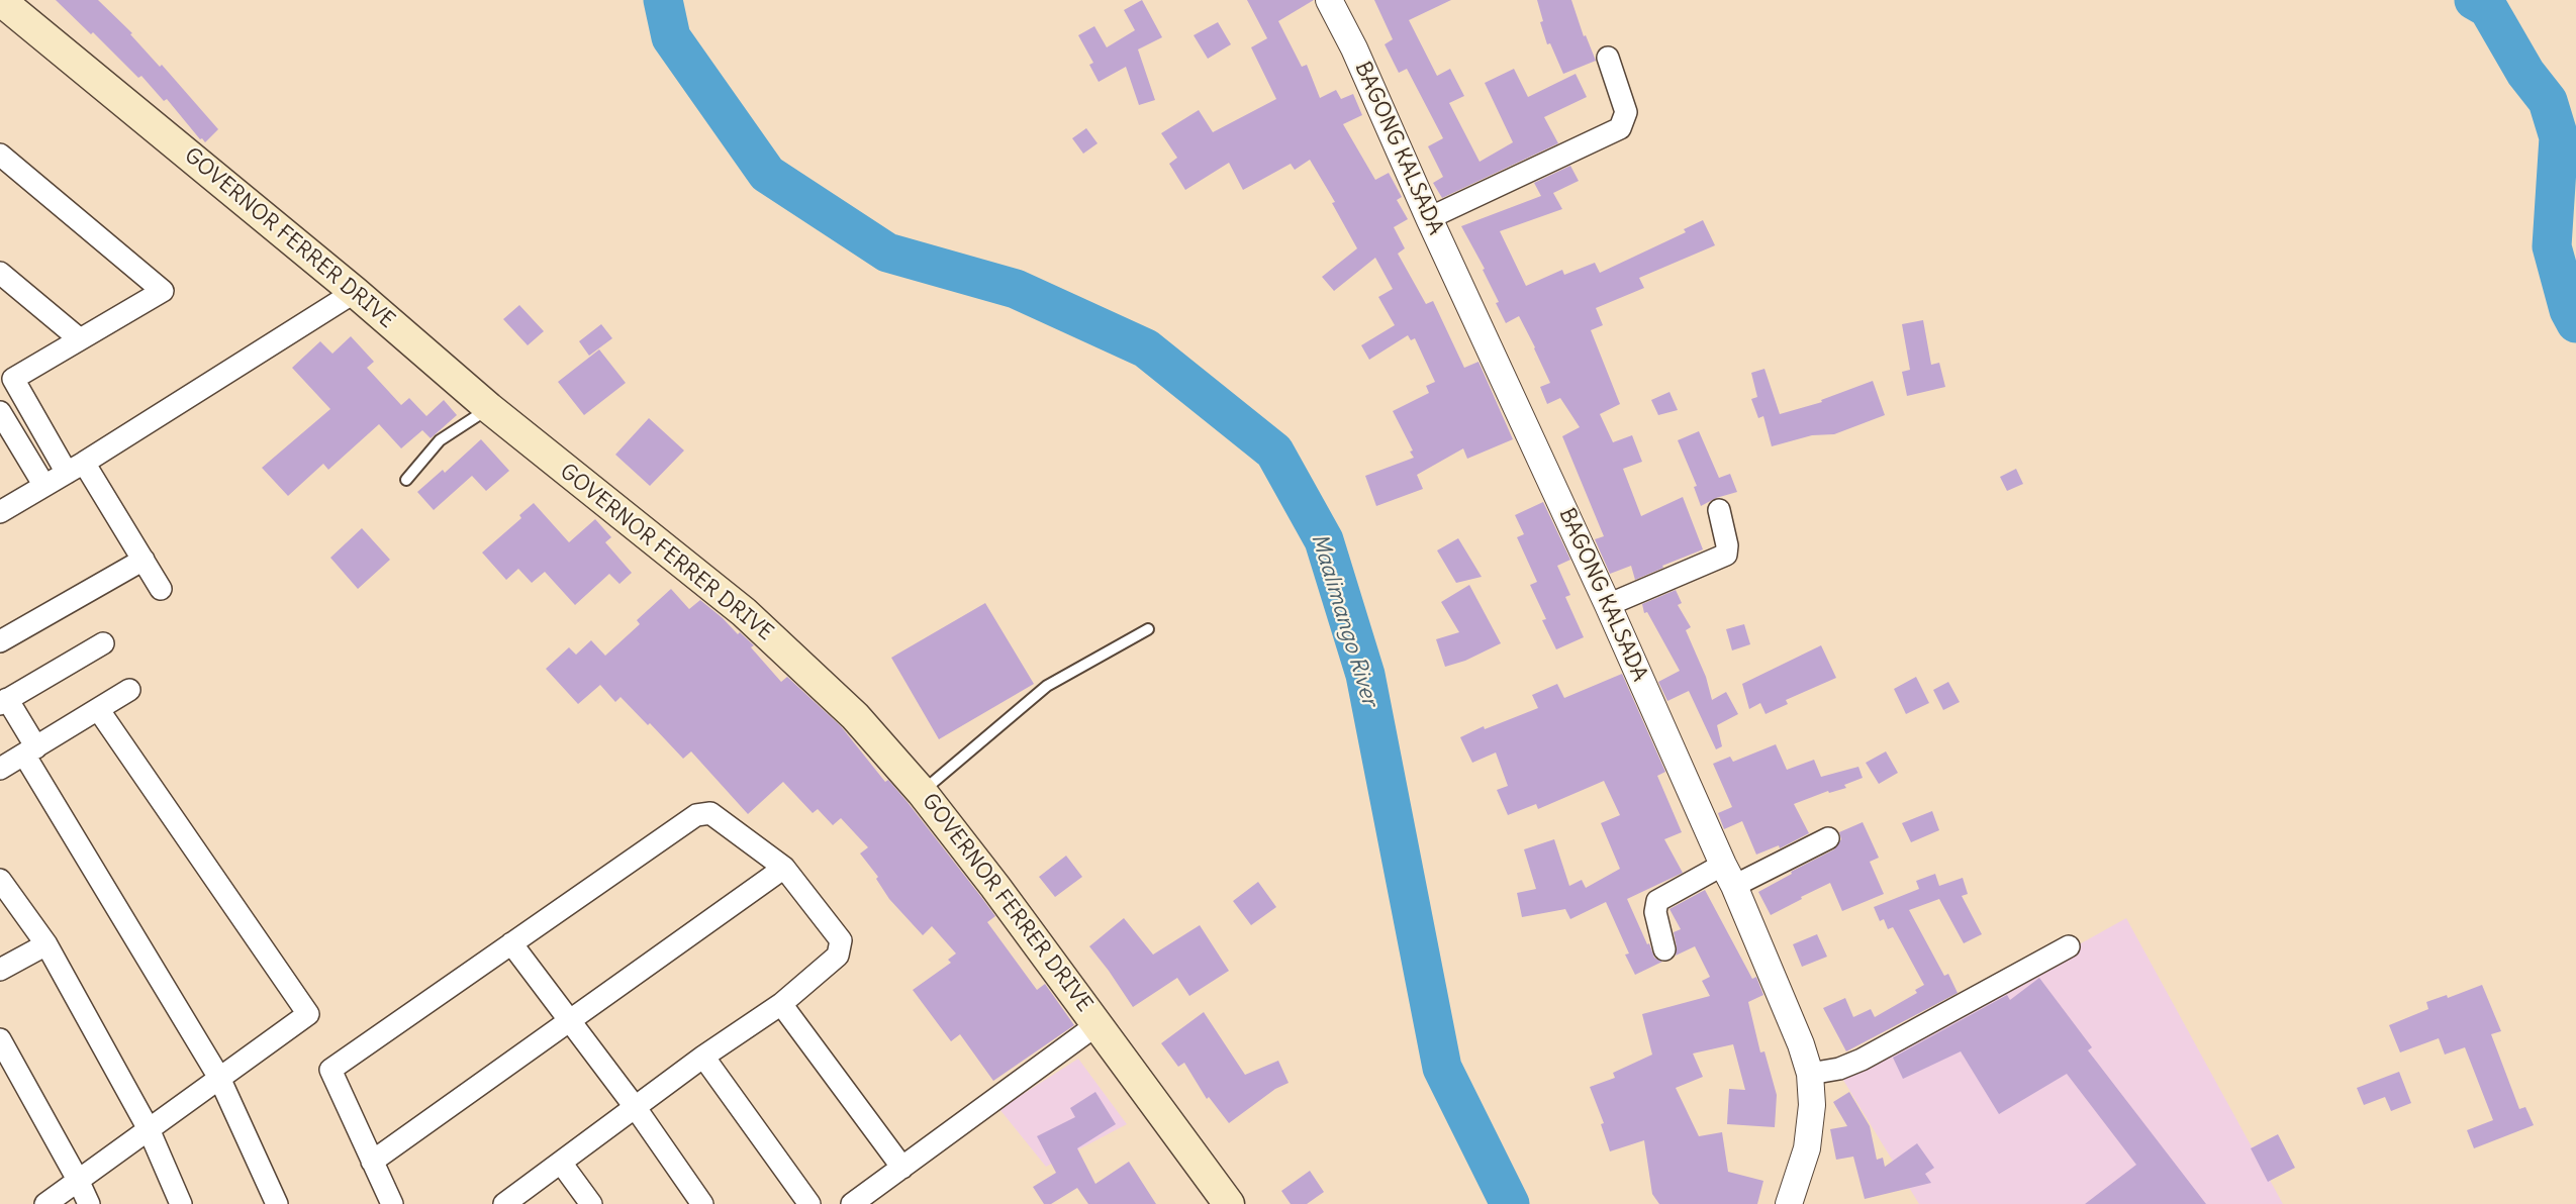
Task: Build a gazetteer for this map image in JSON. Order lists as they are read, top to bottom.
{
  "streets": {
    "main road": ["GOVERNOR FERRER DRIVE"],
    "street": ["BAGONG KALSADA"]
  },
  "water": ["Maalimango River"]
}
